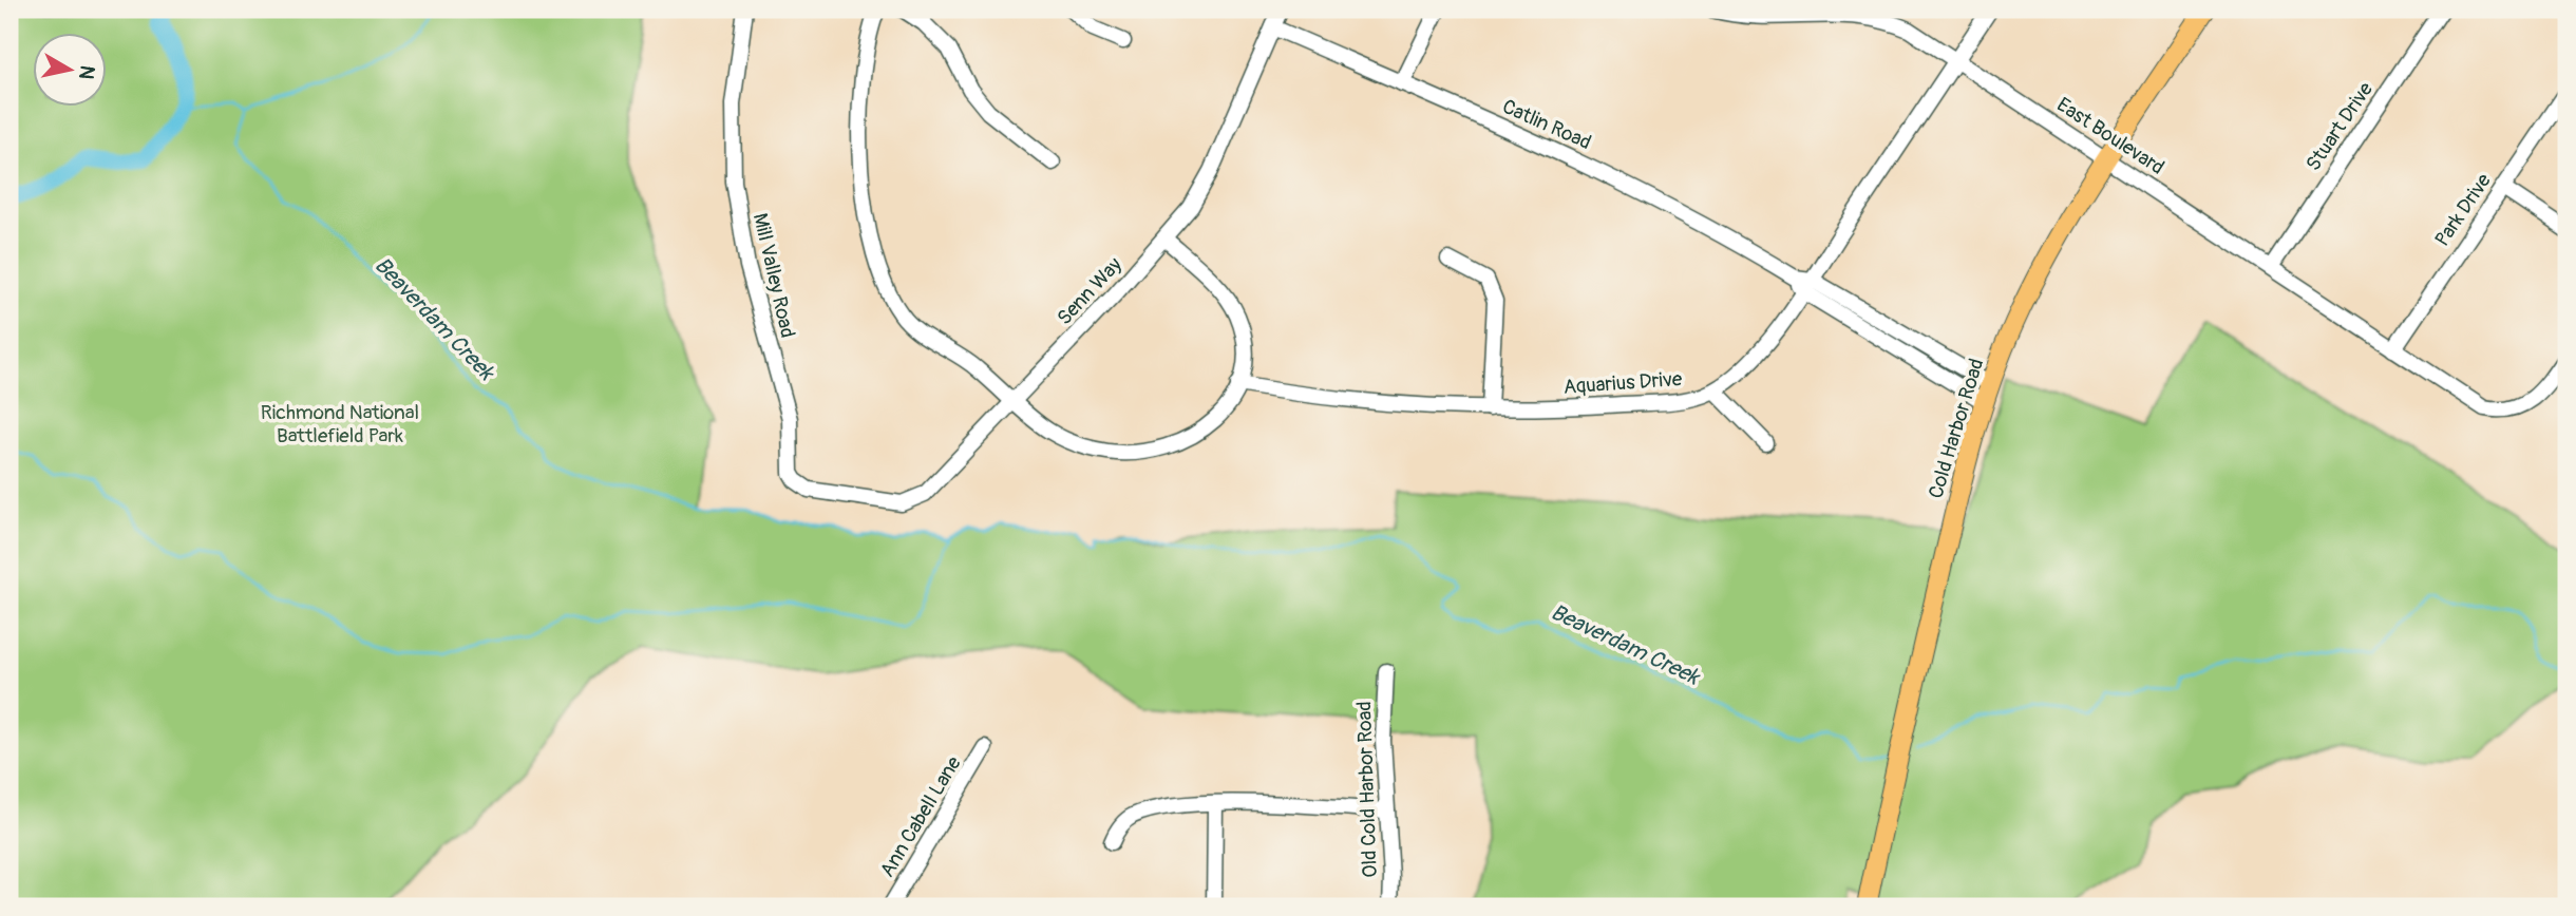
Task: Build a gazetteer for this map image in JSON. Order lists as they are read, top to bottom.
{
  "streets": {
    "main road": ["Cold Harbor Road"],
    "street": [
      "Catlin Road",
      "Stuart Drive",
      "East Boulevard",
      "Park Drive",
      "Mill Valley Road",
      "Senn Way",
      "Aquarius Drive",
      "Old Cold Harbor Road",
      "Ann Cabell Lane"
    ]
  },
  "crossings": [
    ["Catlin Road", "Senn Way"],
    ["Catlin Road", "Aquarius Drive"],
    ["Catlin Road", "Cold Harbor Road"],
    ["Stuart Drive", "East Boulevard"],
    ["East Boulevard", "Park Drive"],
    ["East Boulevard", "Aquarius Drive"],
    ["East Boulevard", "Cold Harbor Road"],
    ["Mill Valley Road", "Senn Way"]
  ],
  "water": ["Beaverdam Creek"],
  "parks": ["Richmond National Battlefield Park"],
  "north": "right"
}
